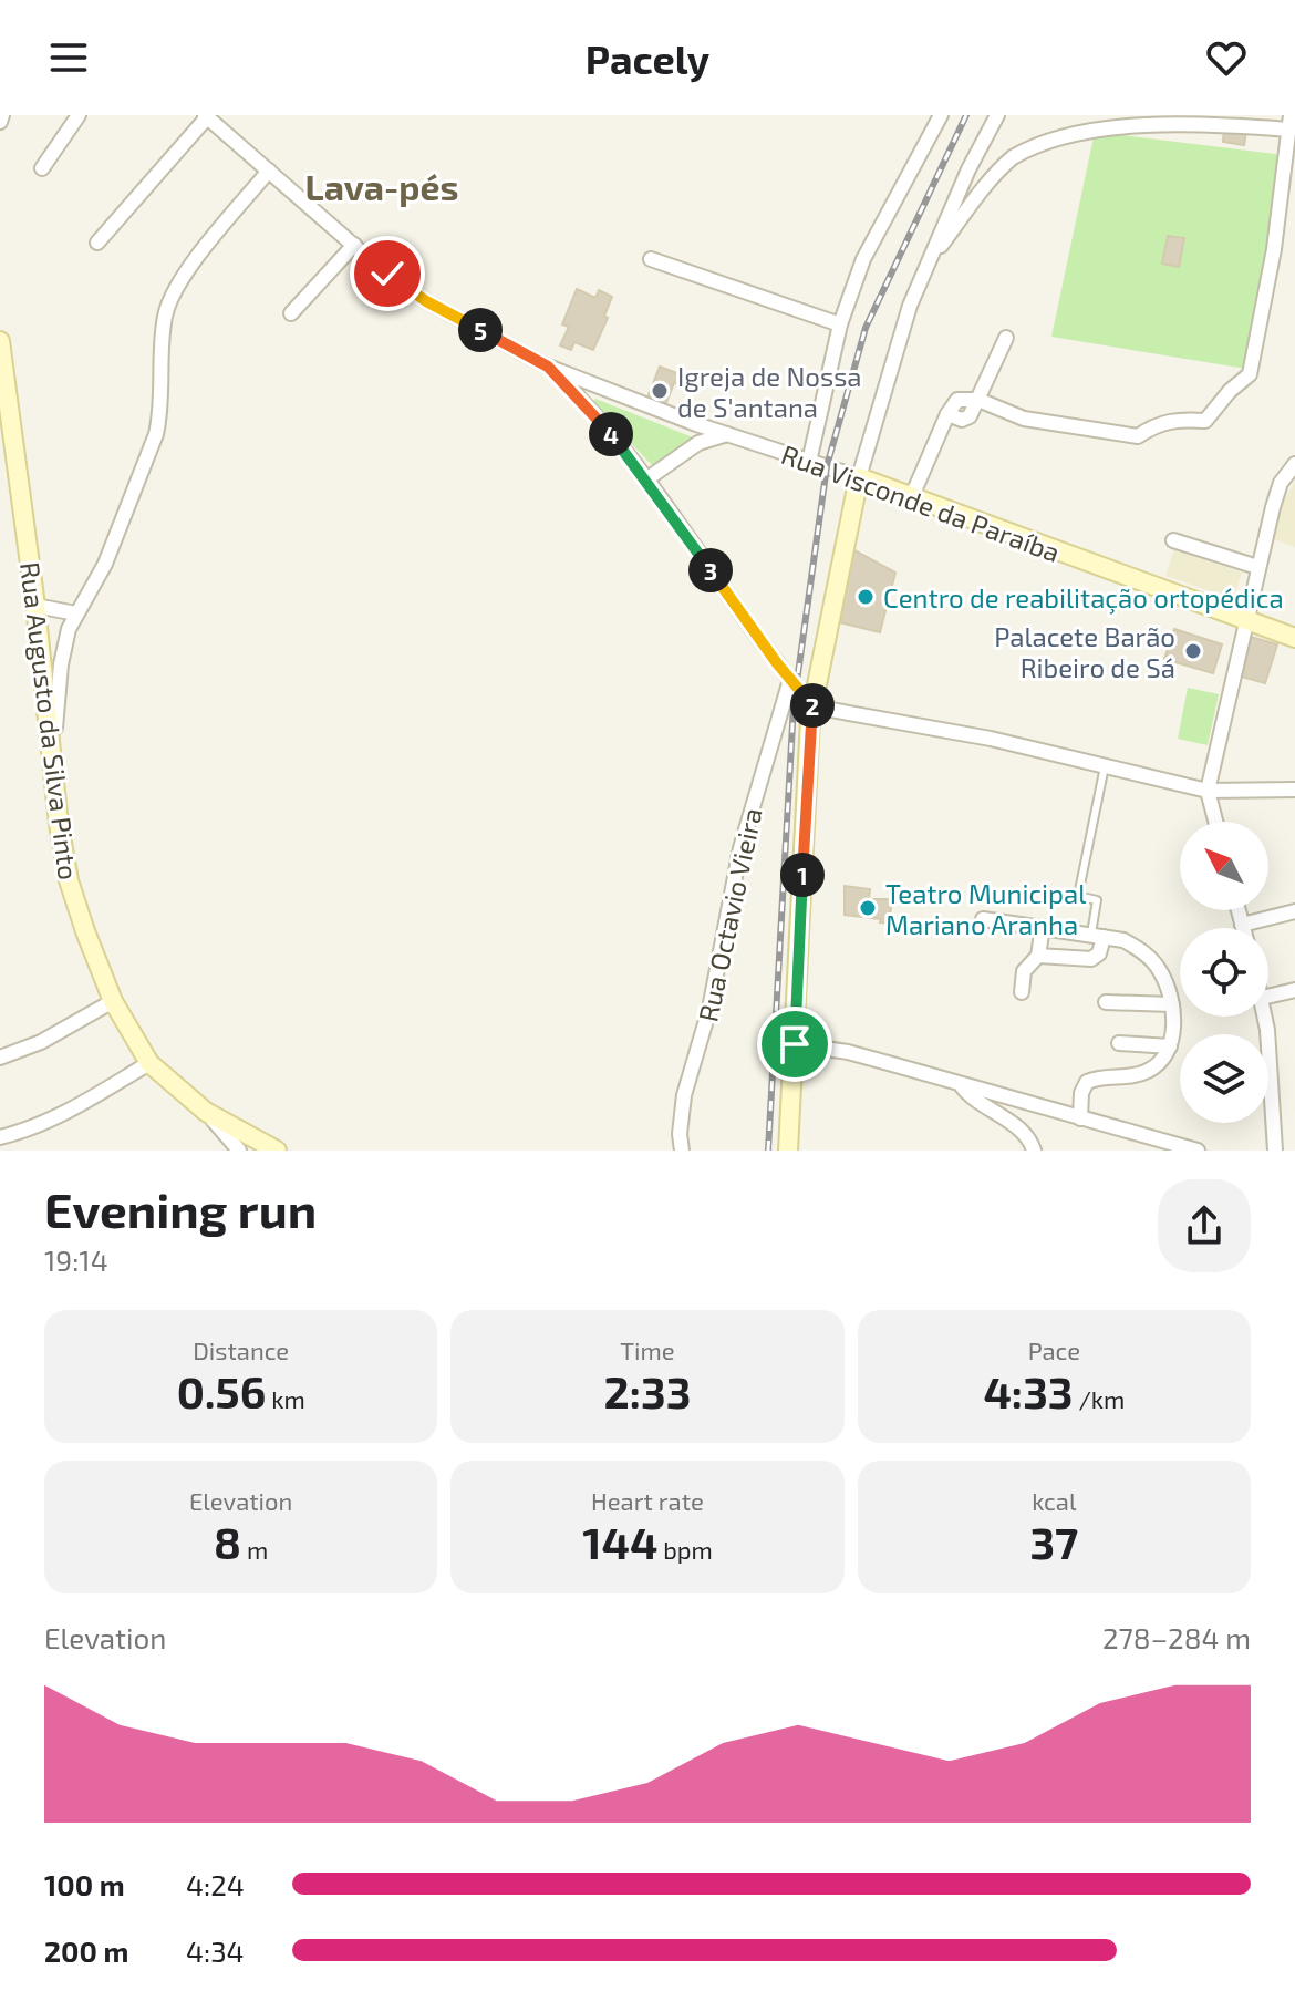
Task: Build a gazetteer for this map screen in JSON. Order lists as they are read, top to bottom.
{
  "streets": {
    "main road": ["Rua Visconde da Paraíba", "Rua Augusto da Silva Pinto"],
    "street": ["Rua Octavio Vieira"]
  },
  "districts": ["Lava-pés"],
  "places": [
    "Igreja de Nossa de S'antana",
    "Centro de reabilitação ortopédica",
    "Palacete Barão Ribeiro de Sá",
    "Teatro Municipal Mariano Aranha"
  ],
  "north": "top left",
  "page": {
    "header": "Pacely",
    "pins": [
      "5",
      "4",
      "3",
      "2",
      "1"
    ],
    "heading": ["Evening run", "19:14"],
    "stats": [
      ["Distance", "0.56 km"],
      ["Time", "2:33"],
      ["Pace", "4:33 /km"],
      ["Elevation", "8 m"],
      ["Heart rate", "144 bpm"],
      ["kcal", "37"]
    ],
    "chart": ["Elevation", "278–284 m"],
    "list": [
      {
        "name": "100 m",
        "note": "4:24"
      },
      {
        "name": "200 m",
        "note": "4:34"
      }
    ]
  }
}
